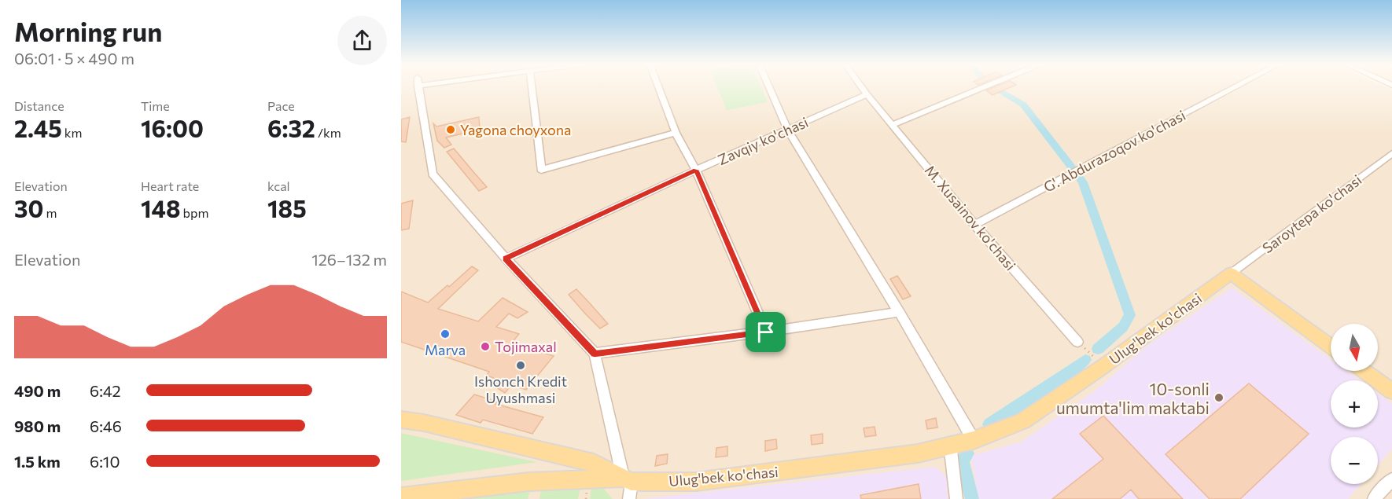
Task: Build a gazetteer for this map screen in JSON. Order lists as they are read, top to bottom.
{
  "streets": {
    "main road": ["Ulug'bek ko'chasi"],
    "street": [
      "Zavqiy ko'chasi",
      "G'. Abdurazoqov ko'chasi",
      "Saroytepa ko'chasi",
      "M. Xusainov ko'chasi"
    ]
  },
  "crossings": [
    ["Zavqiy ko'chasi", "M. Xusainov ko'chasi"],
    ["G'. Abdurazoqov ko'chasi", "M. Xusainov ko'chasi"],
    ["Saroytepa ko'chasi", "Ulug'bek ko'chasi"]
  ],
  "places": [
    "Yagona choyxona",
    "Marva",
    "Tojimaxal",
    "Ishonch Kredit Uyushmasi",
    "10-sonli umumta'lim maktabi"
  ],
  "north": "bottom",
  "page": {
    "heading": ["Morning run", "06:01 · 5 × 490 m"],
    "stats": [
      ["Distance", "2.45 km"],
      ["Time", "16:00"],
      ["Pace", "6:32 /km"],
      ["Elevation", "30 m"],
      ["Heart rate", "148 bpm"],
      ["kcal", "185"]
    ],
    "chart": ["Elevation", "126–132 m"],
    "map_buttons": ["+", "−"],
    "list": [
      {
        "name": "490 m",
        "note": "6:42"
      },
      {
        "name": "980 m",
        "note": "6:46"
      },
      {
        "name": "1.5 km",
        "note": "6:10"
      }
    ]
  }
}
